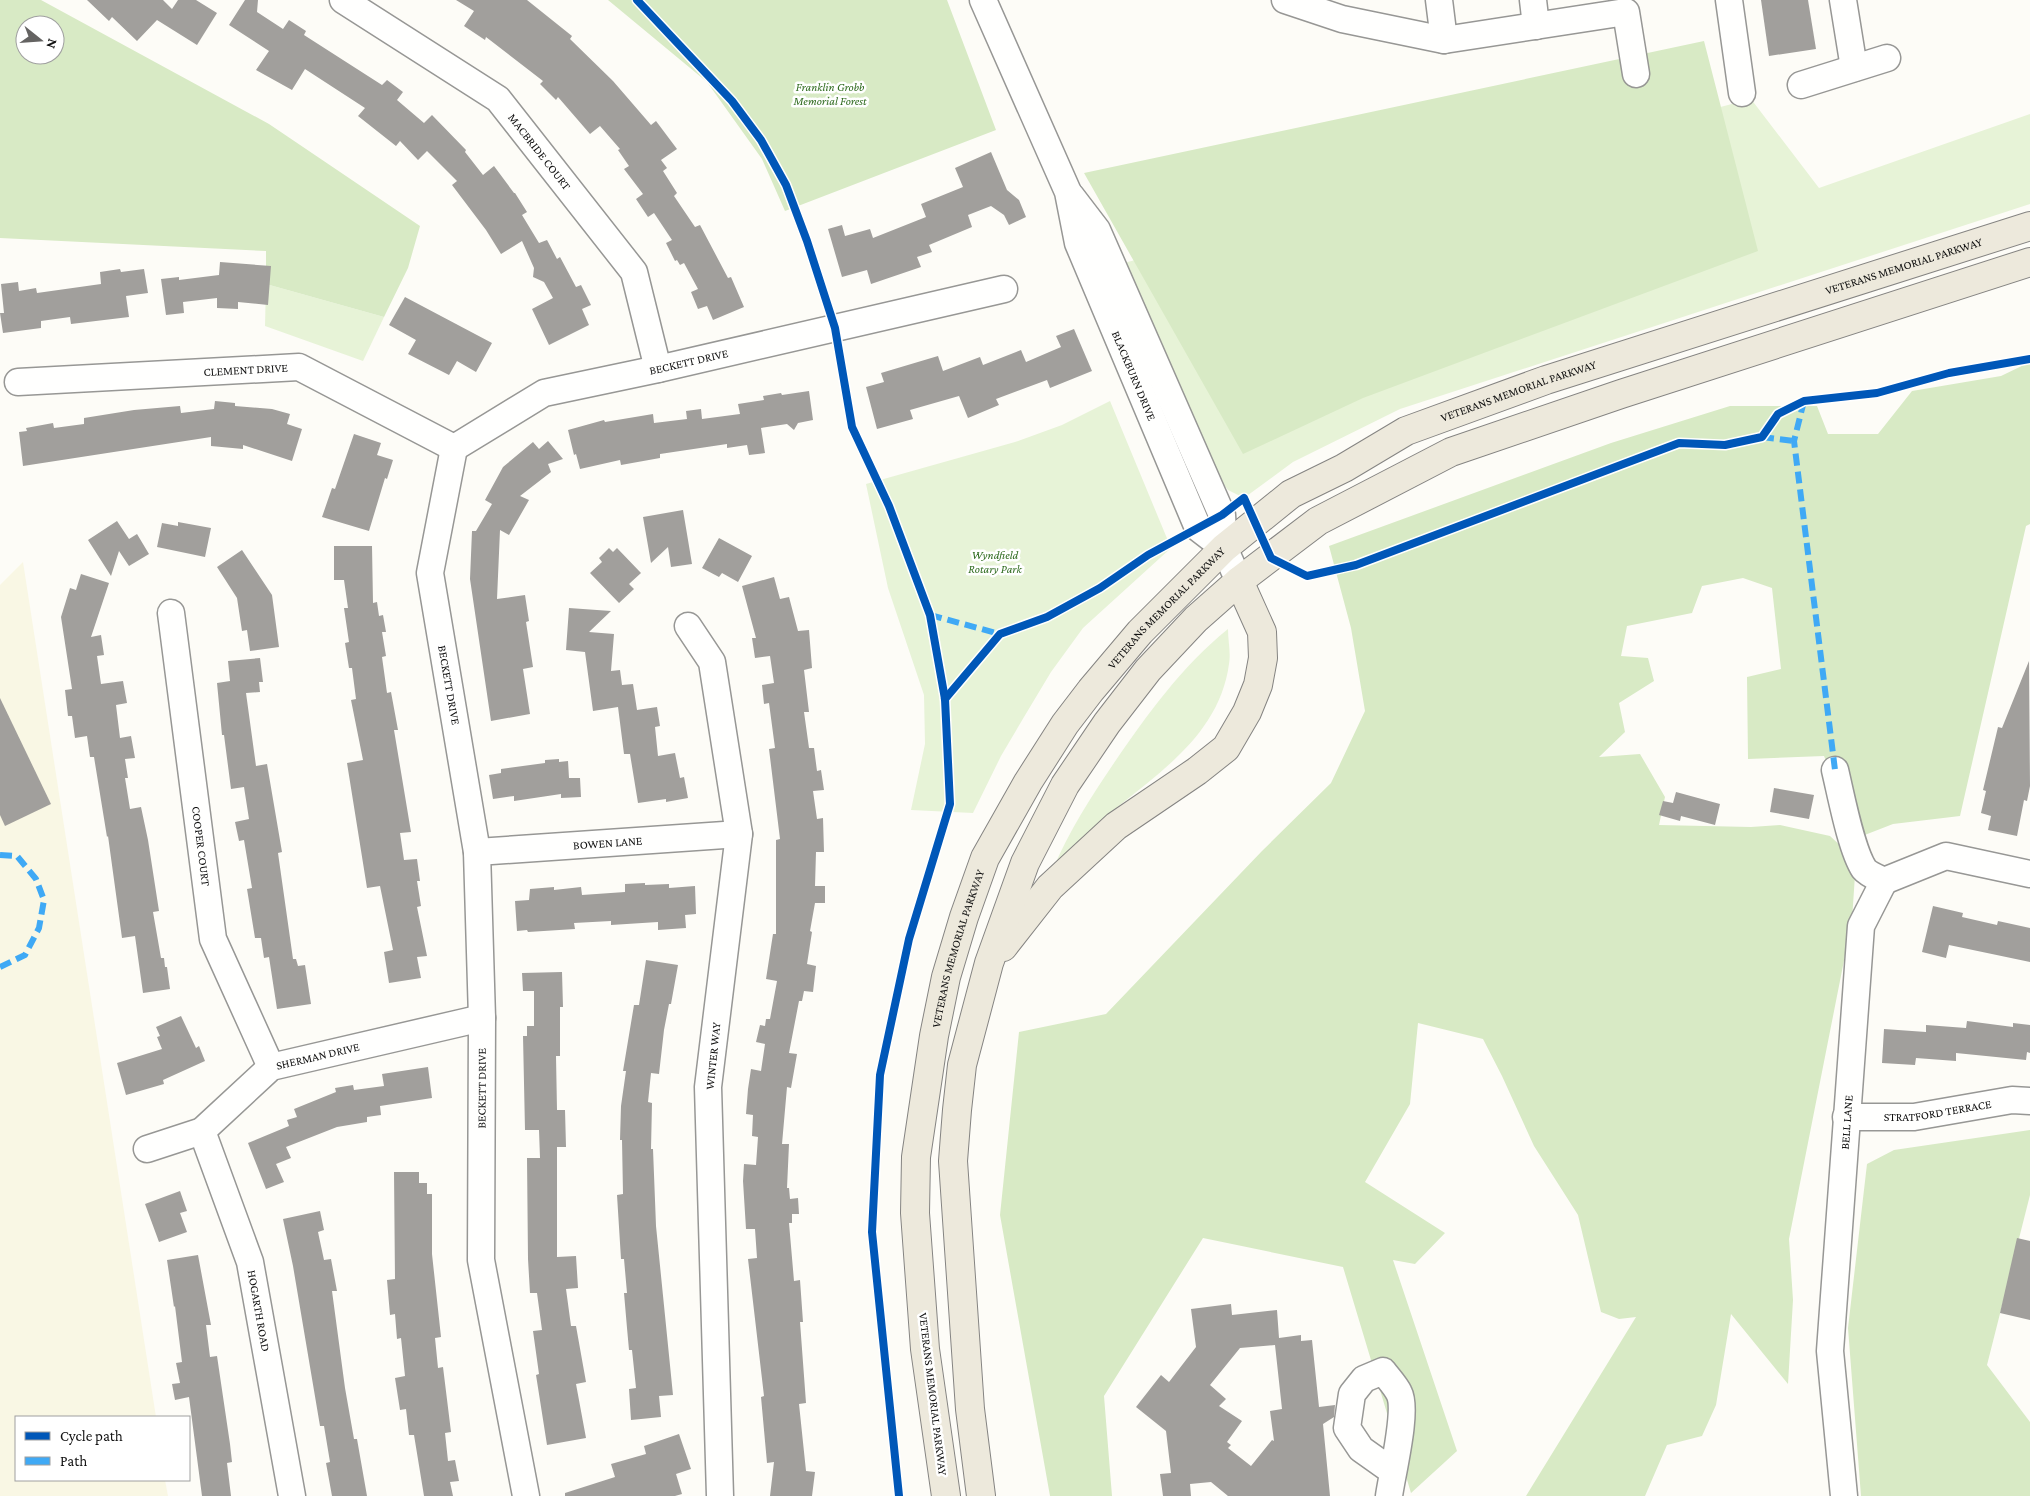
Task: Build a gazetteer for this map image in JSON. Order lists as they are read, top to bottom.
{
  "streets": {
    "main road": ["VETERANS MEMORIAL PARKWAY"],
    "street": [
      "MACBRIDE COURT",
      "BECKETT DRIVE",
      "CLEMENT DRIVE",
      "BLACKBURN DRIVE",
      "BOWEN LANE",
      "COOPER COURT",
      "SHERMAN DRIVE",
      "WINTER WAY",
      "STRATFORD TERRACE",
      "BELL LANE",
      "HOGARTH ROAD"
    ]
  },
  "crossings": [
    ["MACBRIDE COURT", "BECKETT DRIVE"],
    ["VETERANS MEMORIAL PARKWAY", "BLACKBURN DRIVE"],
    ["BECKETT DRIVE", "CLEMENT DRIVE"],
    ["BECKETT DRIVE", "BOWEN LANE"],
    ["BECKETT DRIVE", "SHERMAN DRIVE"],
    ["BOWEN LANE", "WINTER WAY"],
    ["COOPER COURT", "SHERMAN DRIVE"],
    ["SHERMAN DRIVE", "HOGARTH ROAD"],
    ["STRATFORD TERRACE", "BELL LANE"]
  ],
  "parks": ["Franklin Grobb Memorial Forest", "Wyndfield Rotary Park"],
  "legend": ["Cycle path", "Path"],
  "north": "right"
}
